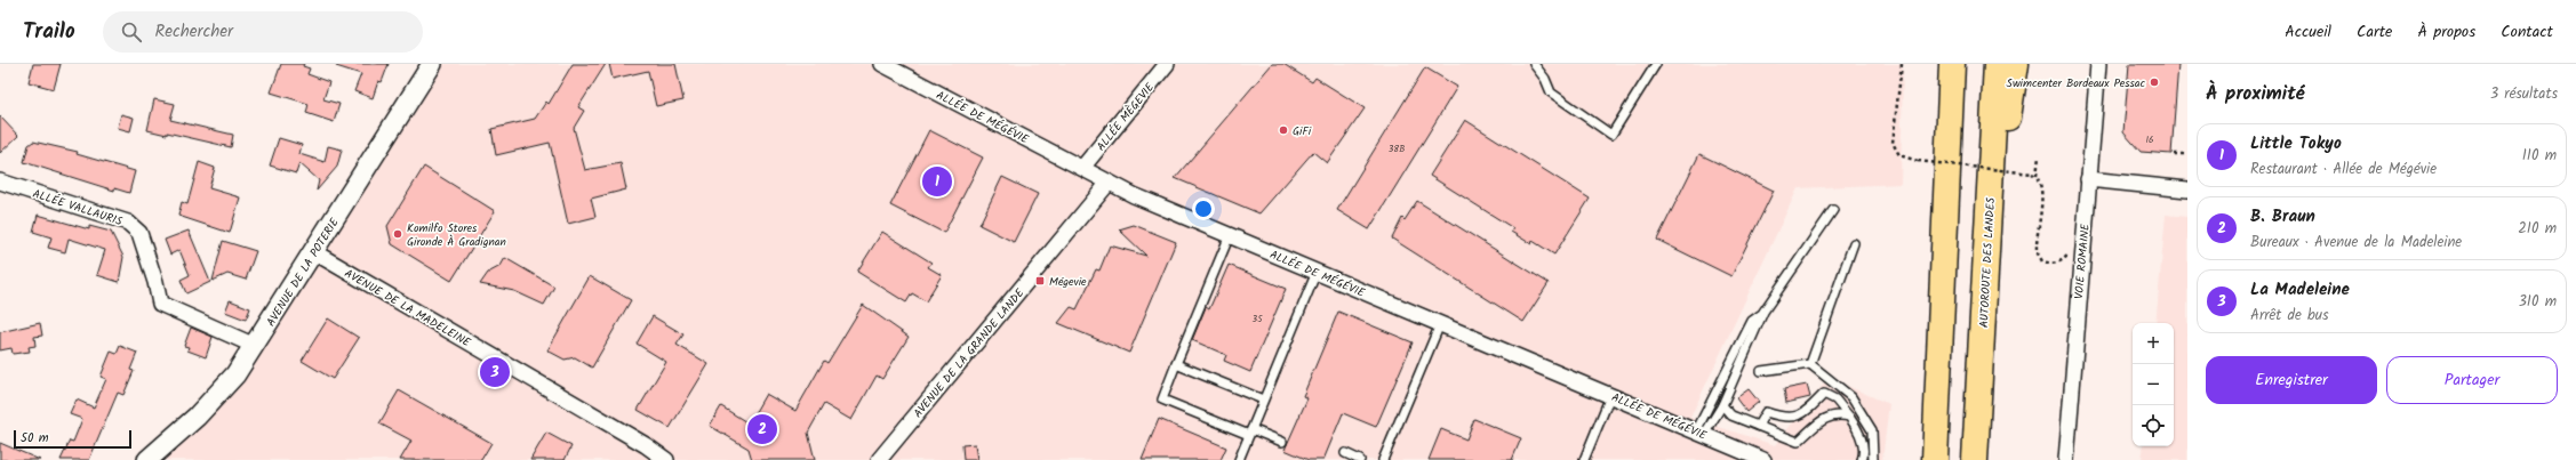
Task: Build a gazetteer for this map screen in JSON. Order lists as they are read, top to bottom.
{
  "streets": {
    "highway": ["AUTOROUTE DES LANDES"],
    "street": [
      "ALLÉE DE MÉGÉVIE",
      "ALLÉE MÈGEVIE",
      "ALLÉE VALLAURIS",
      "VOIE ROMAINE",
      "AVENUE DE LA POTERIE",
      "AVENUE DE LA MADELEINE",
      "AVENUE DE LA GRANDE LANDE"
    ]
  },
  "crossings": [
    ["ALLÉE DE MÉGÉVIE", "ALLÉE MÈGEVIE"],
    ["ALLÉE DE MÉGÉVIE", "AVENUE DE LA GRANDE LANDE"],
    ["ALLÉE VALLAURIS", "AVENUE DE LA POTERIE"],
    ["AVENUE DE LA POTERIE", "AVENUE DE LA MADELEINE"]
  ],
  "places": {
    "other": ["Swimcenter Bordeaux Pessac", "GiFi", "Komilfo Stores Gironde À Gradignan"],
    "transit": ["Mégevie"]
  },
  "house_numbers": ["16", "38B", "35"],
  "scale_bar": "50 m",
  "page": {
    "header": "Trailo",
    "search": "Rechercher",
    "nav": [
      "Accueil",
      "Carte",
      "À propos",
      "Contact"
    ],
    "heading": ["À proximité", "3 résultats"],
    "list": [
      {
        "mark": "1",
        "name": "Little Tokyo",
        "note": "Restaurant · Allée de Mégévie",
        "value": "110 m"
      },
      {
        "mark": "2",
        "name": "B. Braun",
        "note": "Bureaux · Avenue de la Madeleine",
        "value": "210 m"
      },
      {
        "mark": "3",
        "name": "La Madeleine",
        "note": "Arrêt de bus",
        "value": "310 m"
      }
    ],
    "pins": ["1", "3", "2"],
    "map_buttons": ["+", "−"],
    "buttons": ["Enregistrer", "Partager"],
    "scale": "50 m"
  }
}
